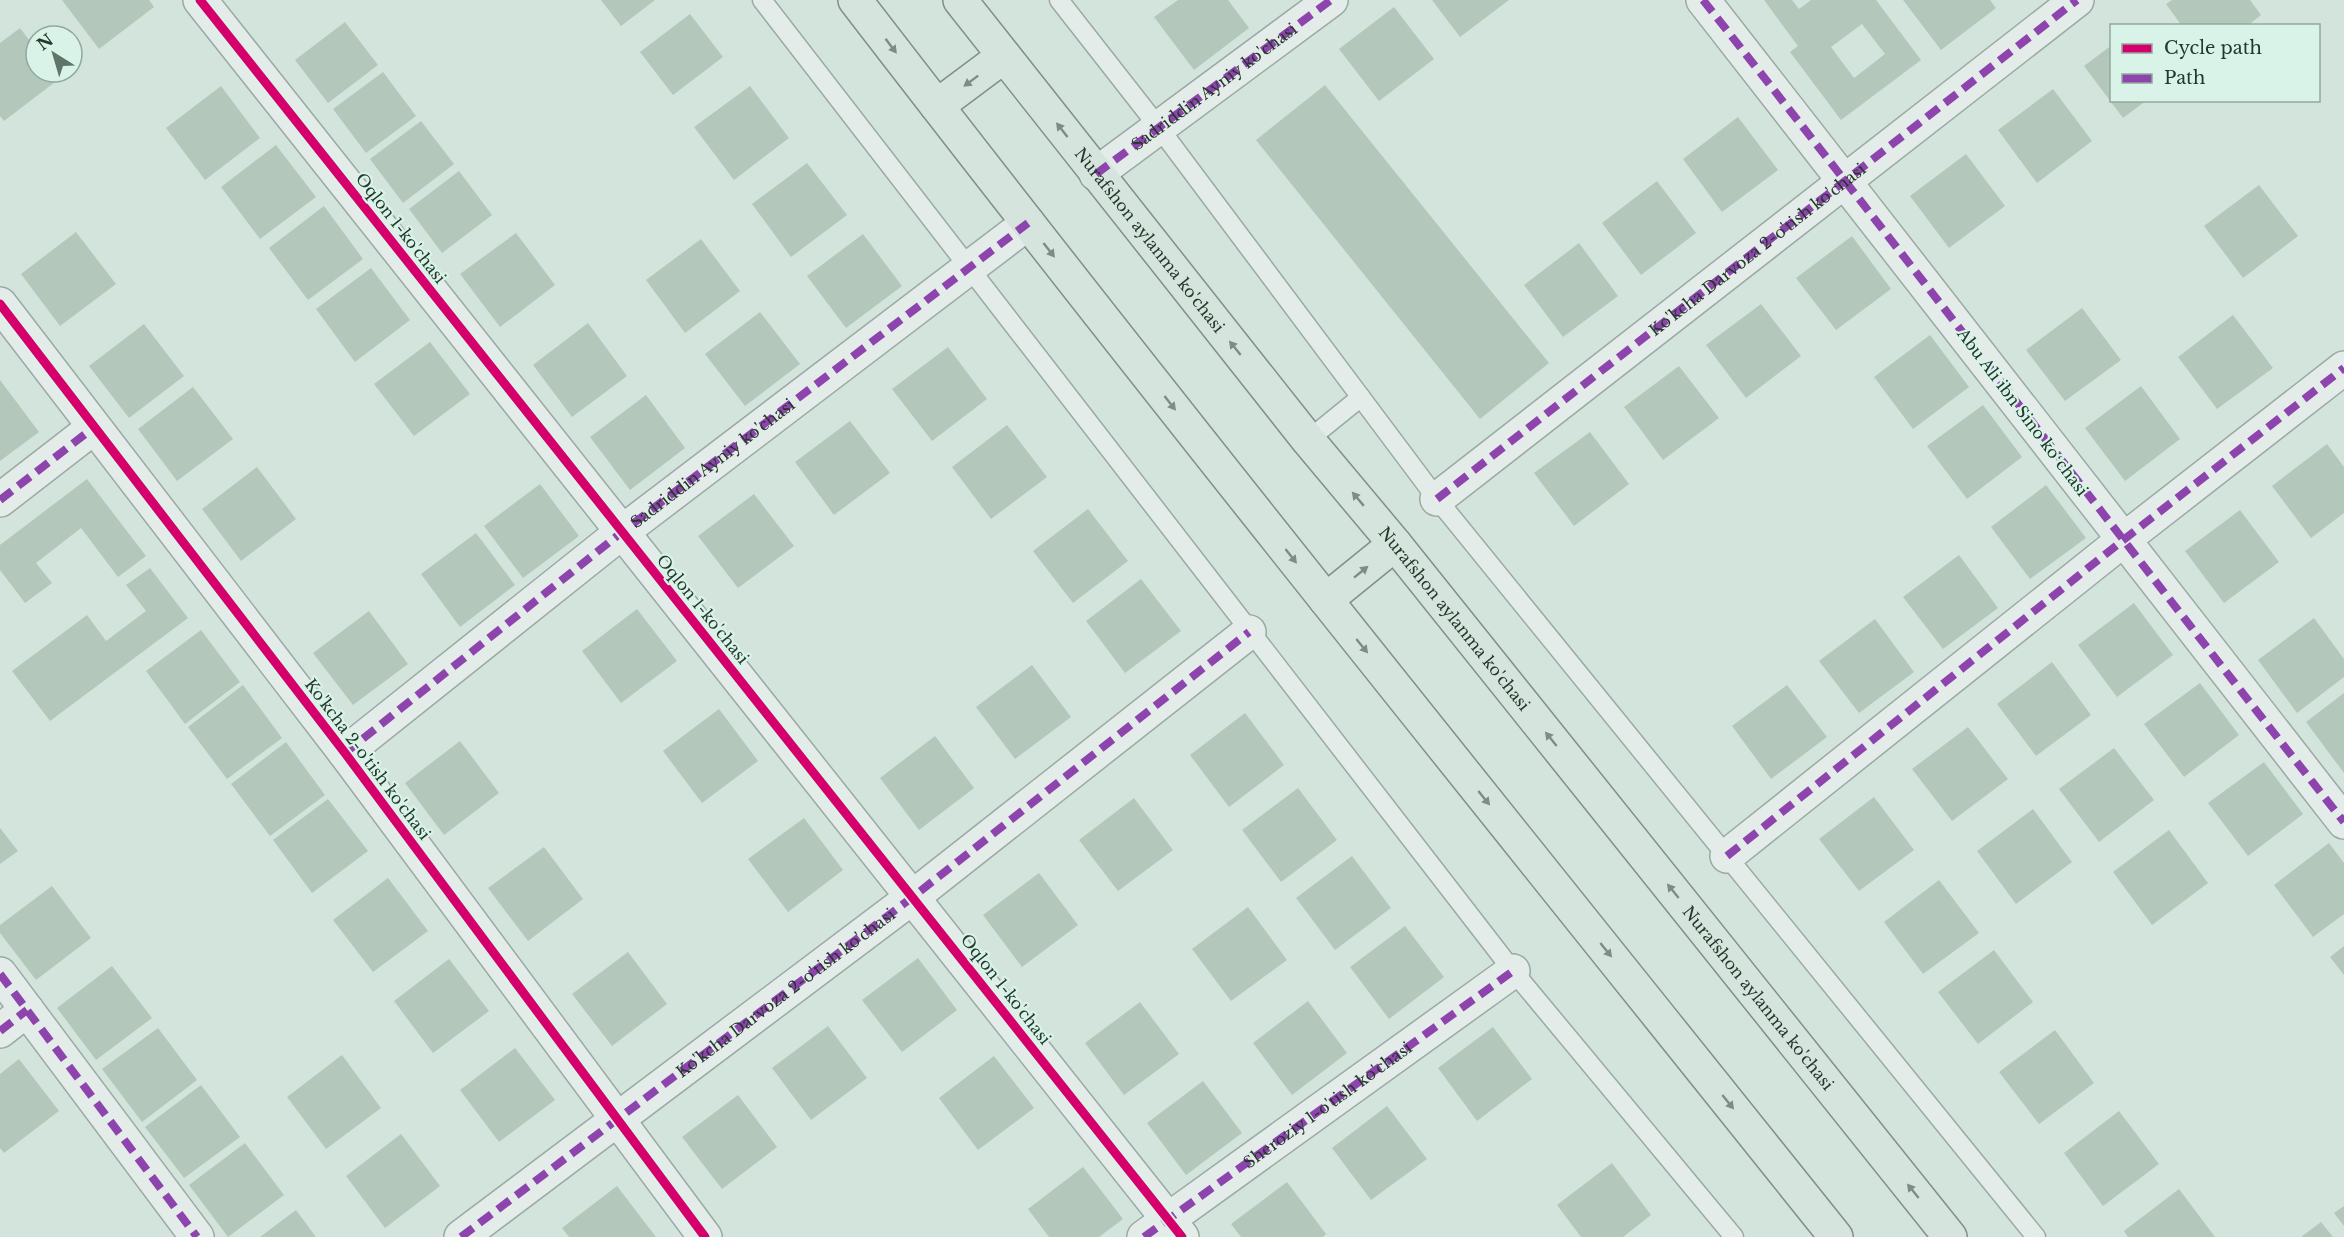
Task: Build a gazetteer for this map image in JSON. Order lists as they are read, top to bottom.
{
  "streets": {
    "main road": ["Nurafshon aylanma ko'chasi"],
    "street": [
      "Sadriddin Ayniy ko'chasi",
      "Oqlon 1-ko'chasi",
      "Ko'kcha Darvoza 2-o'tish ko'chasi",
      "Abu Ali ibn Sino koʻchasi",
      "Ko'kcha 2-o'tish ko'chasi",
      "Sheroziy 1-o'tish ko'chasi"
    ]
  },
  "crossings": [
    ["Sadriddin Ayniy ko'chasi", "Oqlon 1-ko'chasi"],
    ["Sadriddin Ayniy ko'chasi", "Nurafshon aylanma ko'chasi"],
    ["Sadriddin Ayniy ko'chasi", "Ko'kcha 2-o'tish ko'chasi"],
    ["Oqlon 1-ko'chasi", "Ko'kcha Darvoza 2-o'tish ko'chasi"],
    ["Oqlon 1-ko'chasi", "Sheroziy 1-o'tish ko'chasi"],
    ["Ko'kcha Darvoza 2-o'tish ko'chasi", "Abu Ali ibn Sino koʻchasi"],
    ["Ko'kcha Darvoza 2-o'tish ko'chasi", "Ko'kcha 2-o'tish ko'chasi"]
  ],
  "legend": ["Cycle path", "Path"],
  "north": "top left"
}
